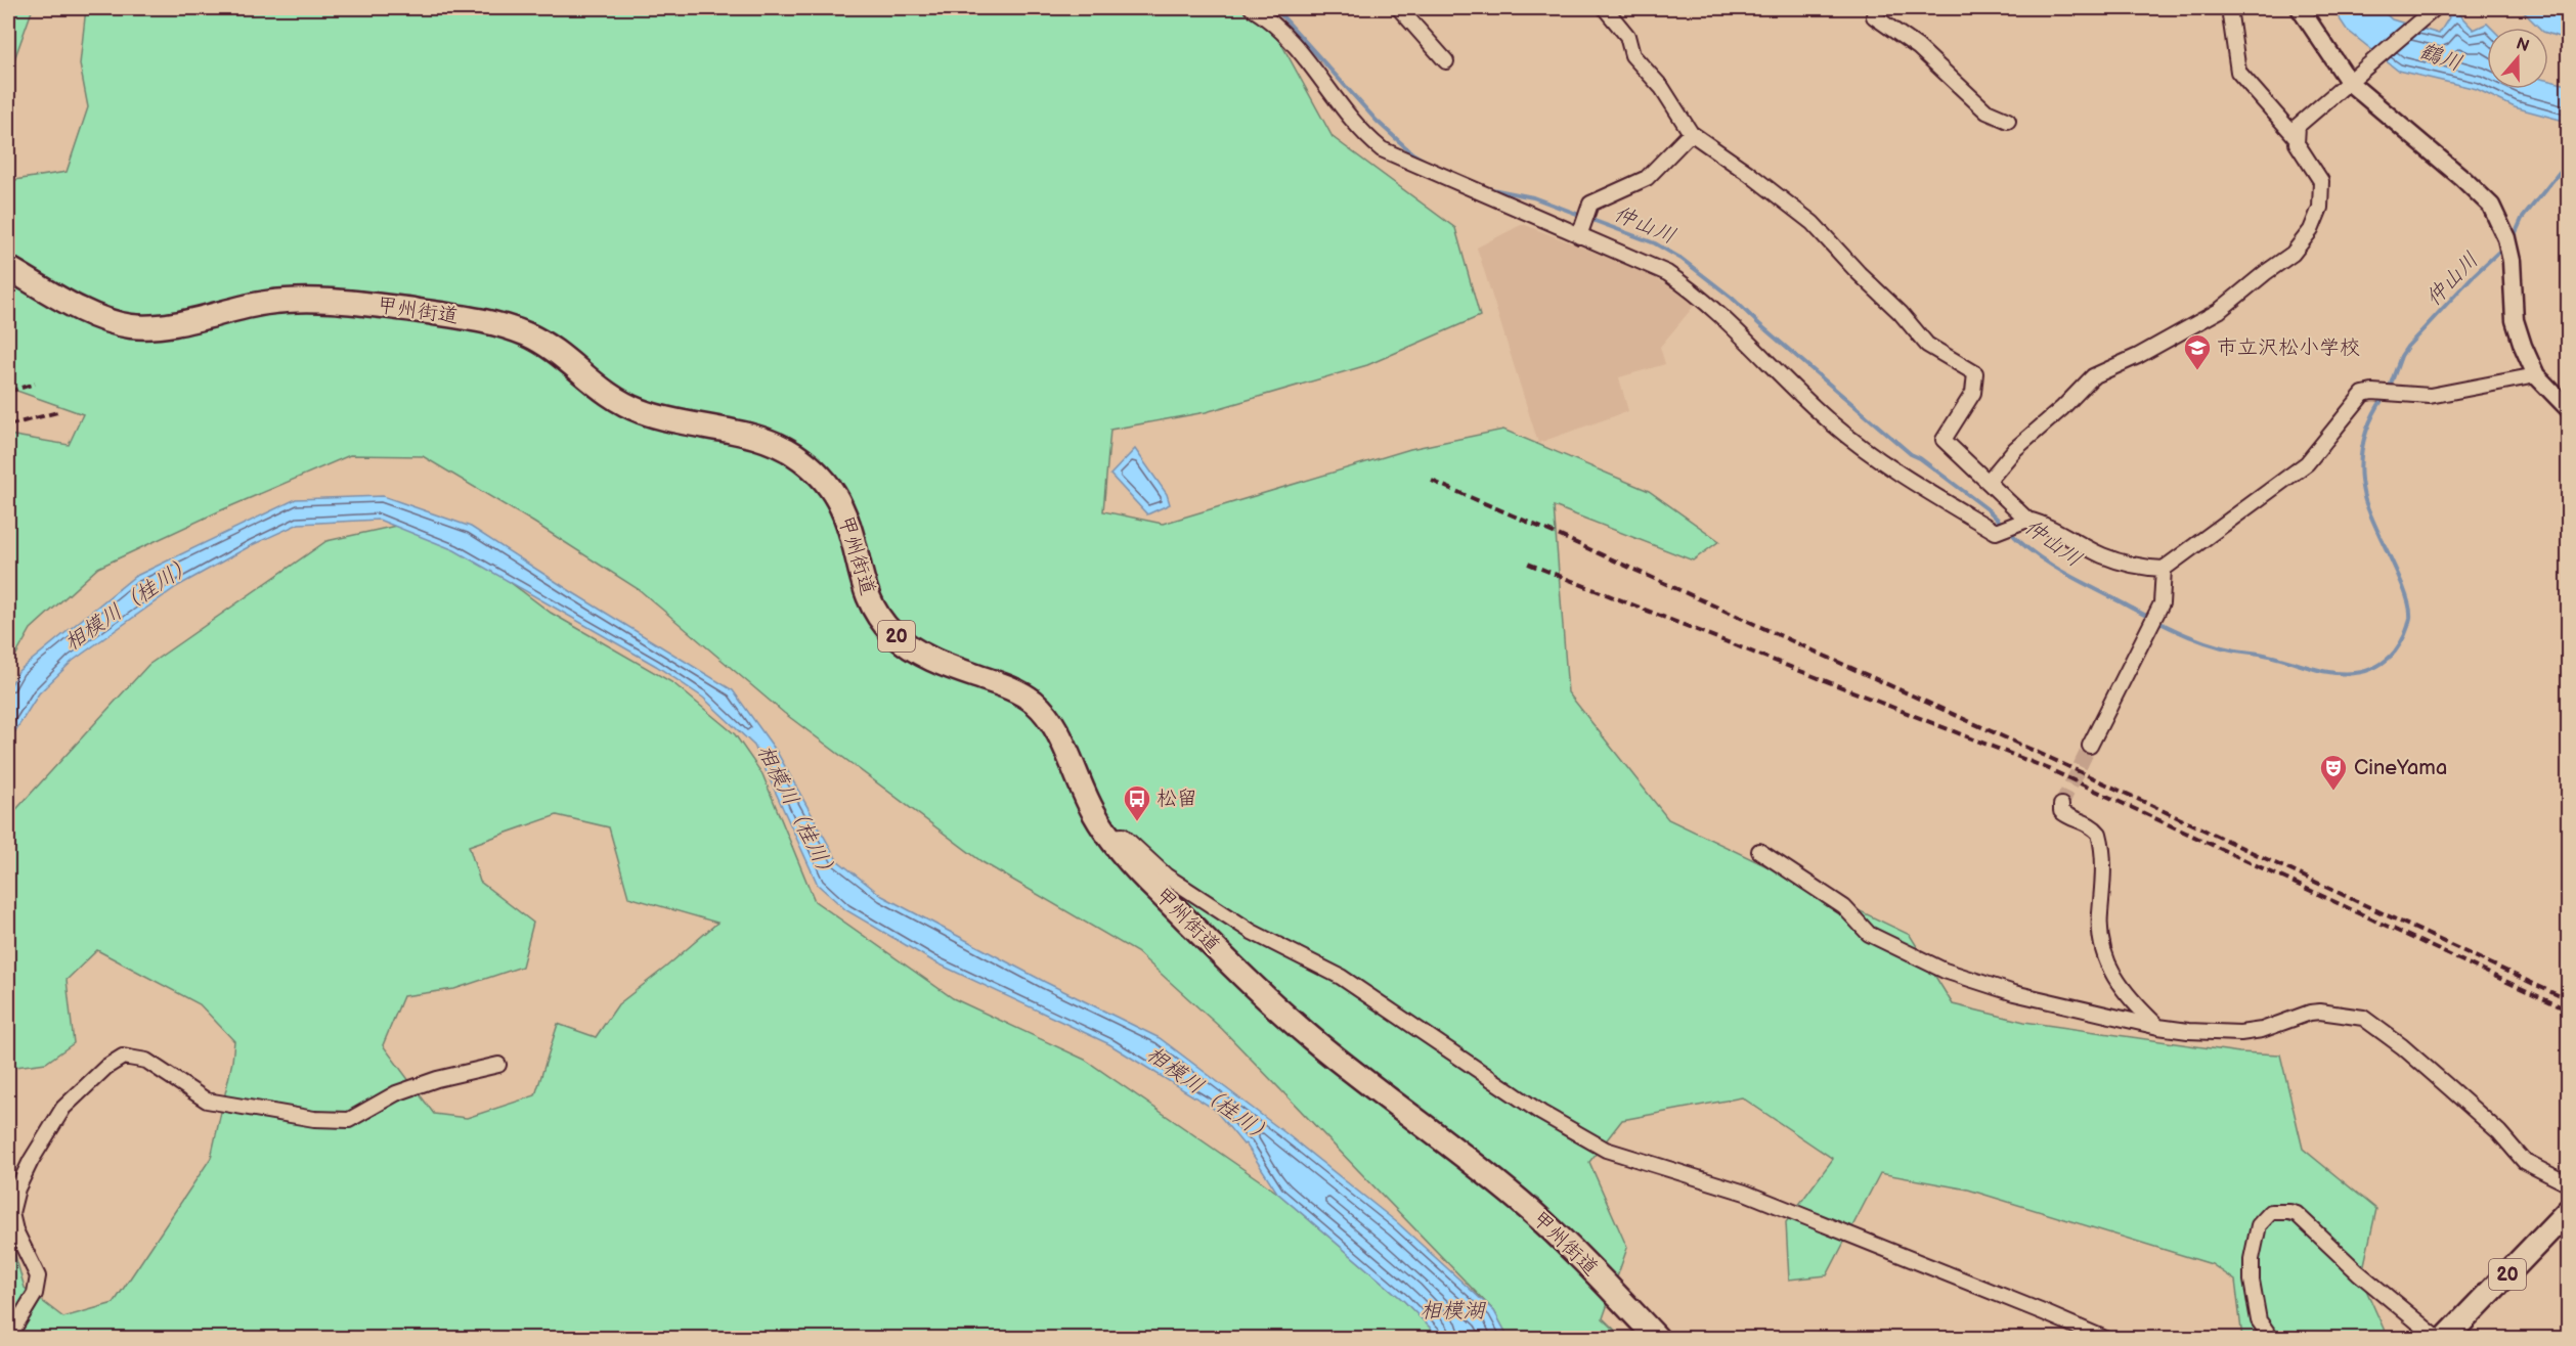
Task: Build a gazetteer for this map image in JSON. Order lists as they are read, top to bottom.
{
  "streets": {
    "highway": ["甲州街道", "20"]
  },
  "water": [
    "鶴川",
    "仲山川",
    "相模川（桂川）",
    "相模湖"
  ],
  "places": {
    "school or university": ["市立沢松小学校"],
    "theatre": ["CineYama"],
    "bus stop": ["松留"]
  },
  "north": "top"
}
